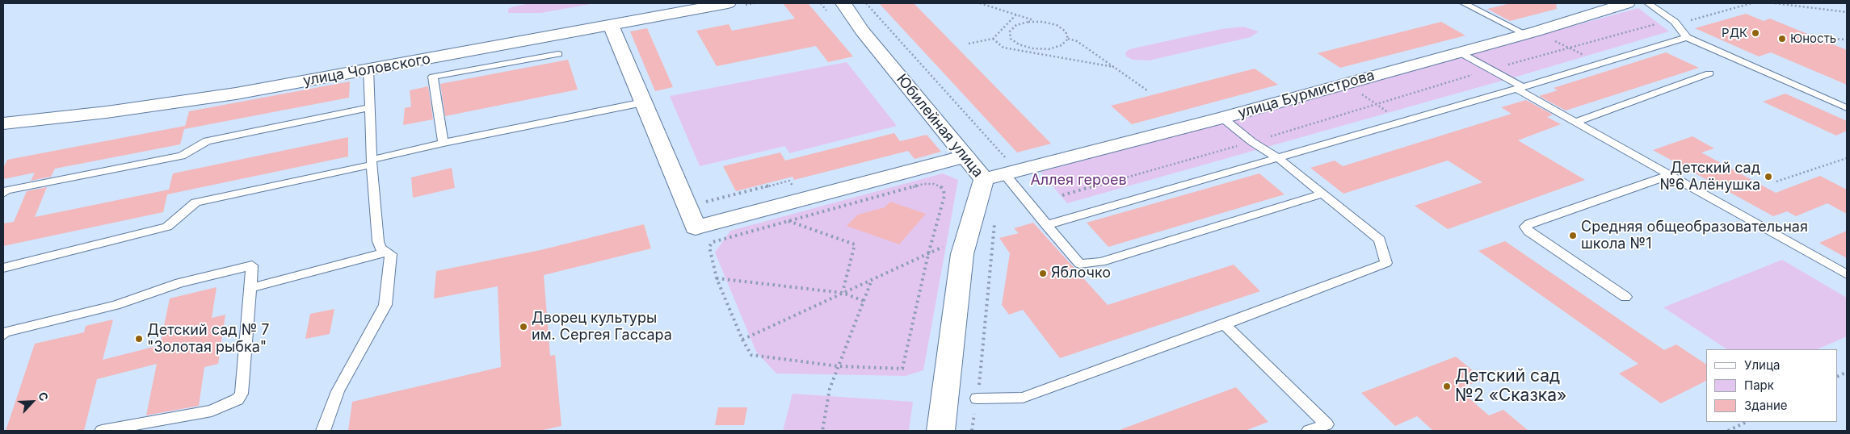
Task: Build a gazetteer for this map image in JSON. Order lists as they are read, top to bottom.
{
  "streets": {
    "street": ["улица Чоловского", "улица Бурмистрова", "Юбилейная улица"]
  },
  "crossings": [
    ["улица Бурмистрова", "Юбилейная улица"]
  ],
  "parks": ["Аллея героев"],
  "places": [
    "РДК",
    "Юность",
    "Детский сад №6 Алёнушка",
    "Средняя общеобразовательная школа №1",
    "Яблочко",
    "Дворец культуры им. Сергея Гассара",
    "Детский сад № 7 \"Золотая рыбка\"",
    "Детский сад №2 «Сказка»"
  ],
  "legend": ["Улица", "Парк", "Здание"],
  "north": "top right"
}
